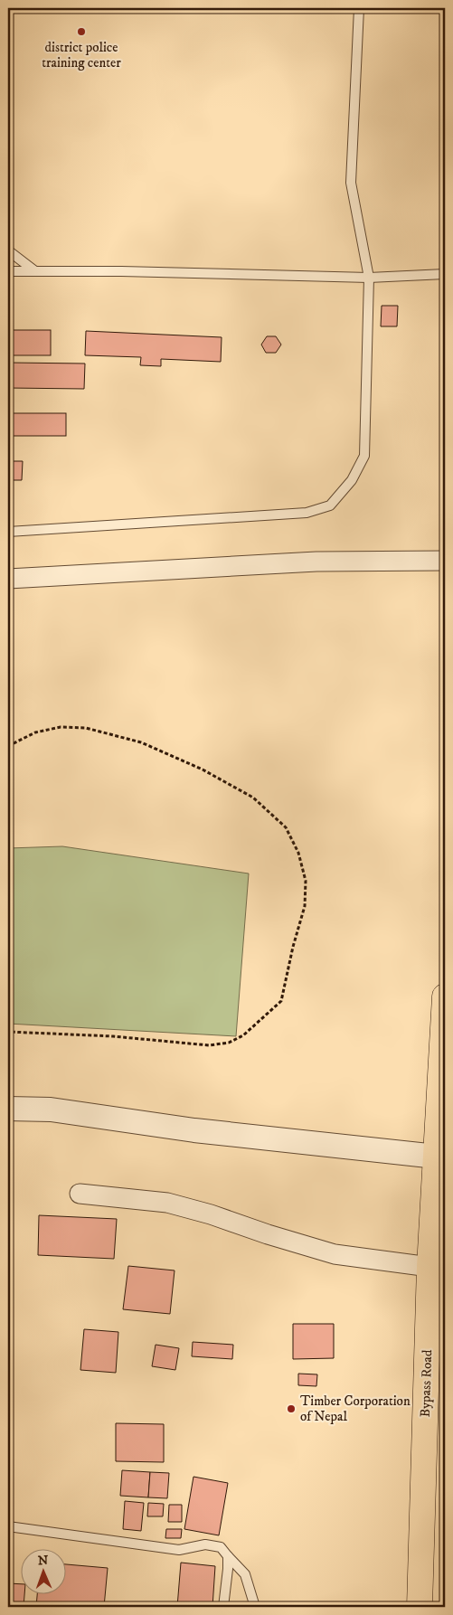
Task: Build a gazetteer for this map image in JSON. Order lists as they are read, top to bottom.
{
  "streets": {
    "highway": ["Bypass Road"]
  },
  "places": ["district police training center", "Timber Corporation of Nepal"],
  "north": "top"
}
